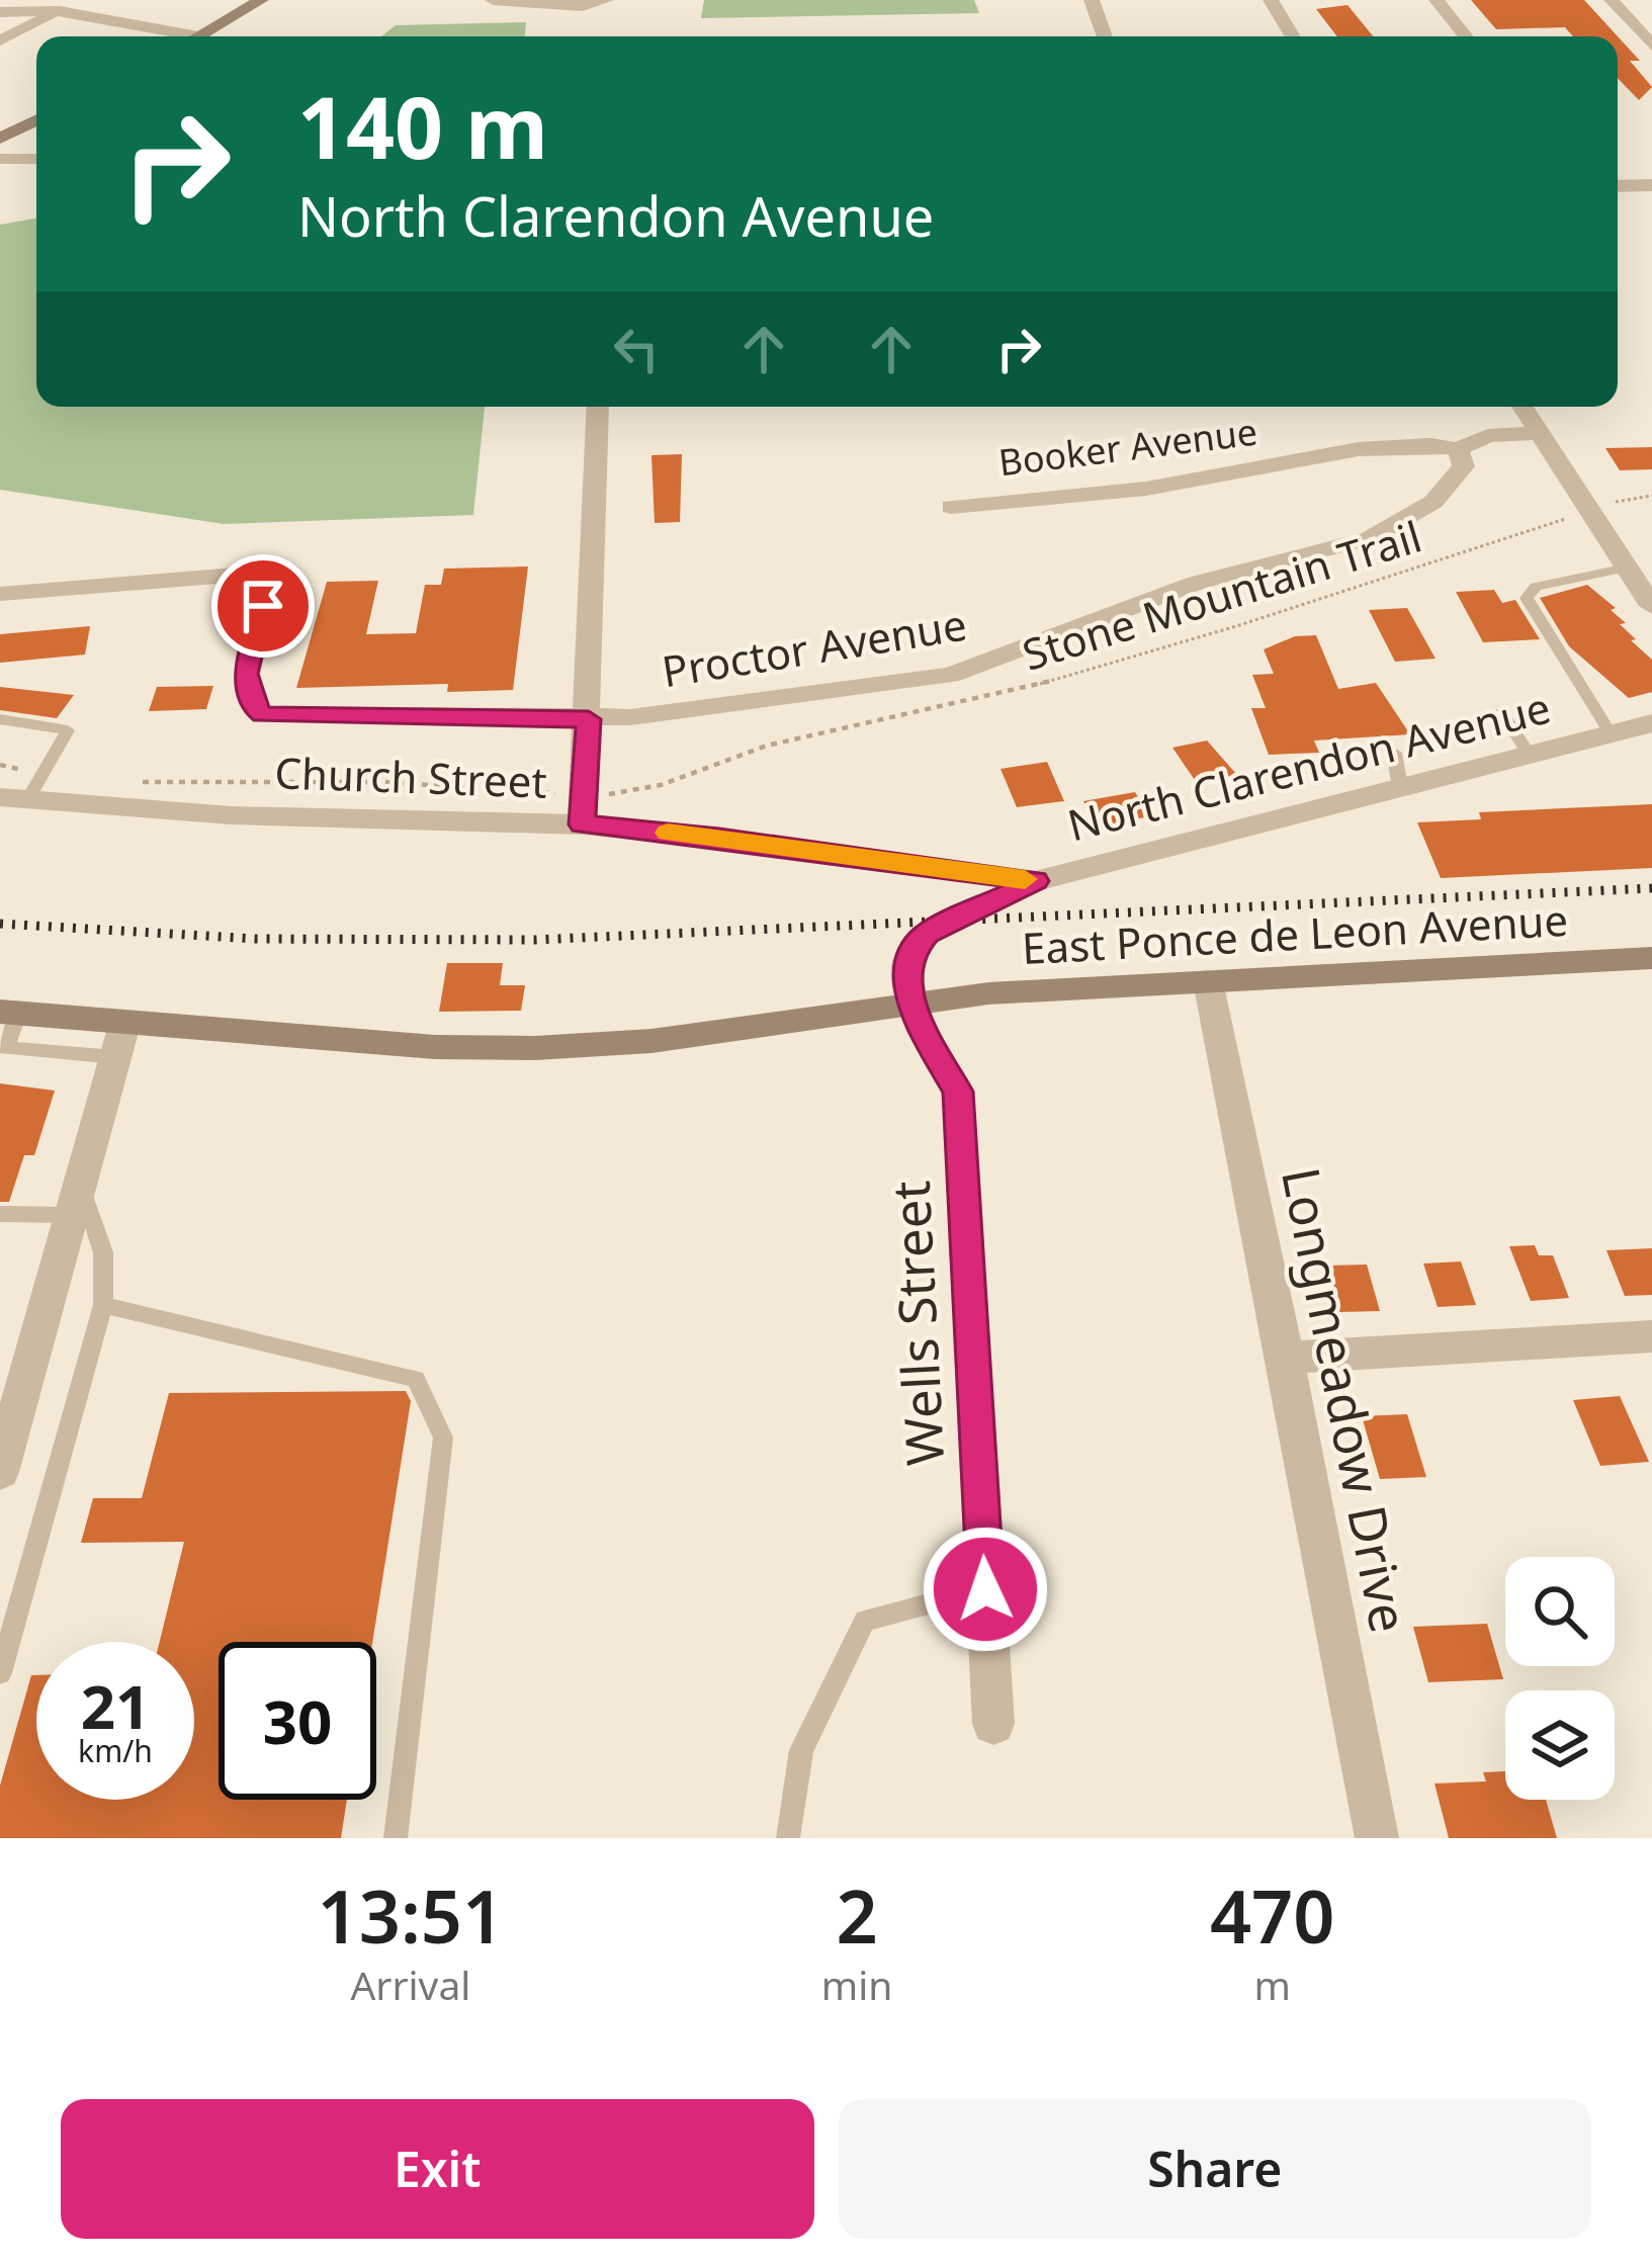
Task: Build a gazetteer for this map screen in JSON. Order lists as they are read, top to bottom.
{
  "streets": {
    "main road": ["East Ponce de Leon Avenue"],
    "street": [
      "Booker Avenue",
      "Proctor Avenue",
      "North Clarendon Avenue",
      "Church Street",
      "Wells Street",
      "Longmeadow Drive"
    ],
    "path": ["Stone Mountain Trail"]
  },
  "crossings": [
    ["Booker Avenue", "Proctor Avenue"],
    ["North Clarendon Avenue", "Church Street"],
    ["North Clarendon Avenue", "East Ponce de Leon Avenue"],
    ["North Clarendon Avenue", "Wells Street"],
    ["East Ponce de Leon Avenue", "Wells Street"],
    ["East Ponce de Leon Avenue", "Longmeadow Drive"]
  ],
  "page": {
    "turn": ["140 m", "North Clarendon Avenue"],
    "speed": "21 km/h",
    "limit": "30",
    "eta": [
      "13:51",
      "Arrival",
      "2",
      "min",
      "470",
      "m"
    ],
    "buttons": ["Exit", "Share"]
  }
}
